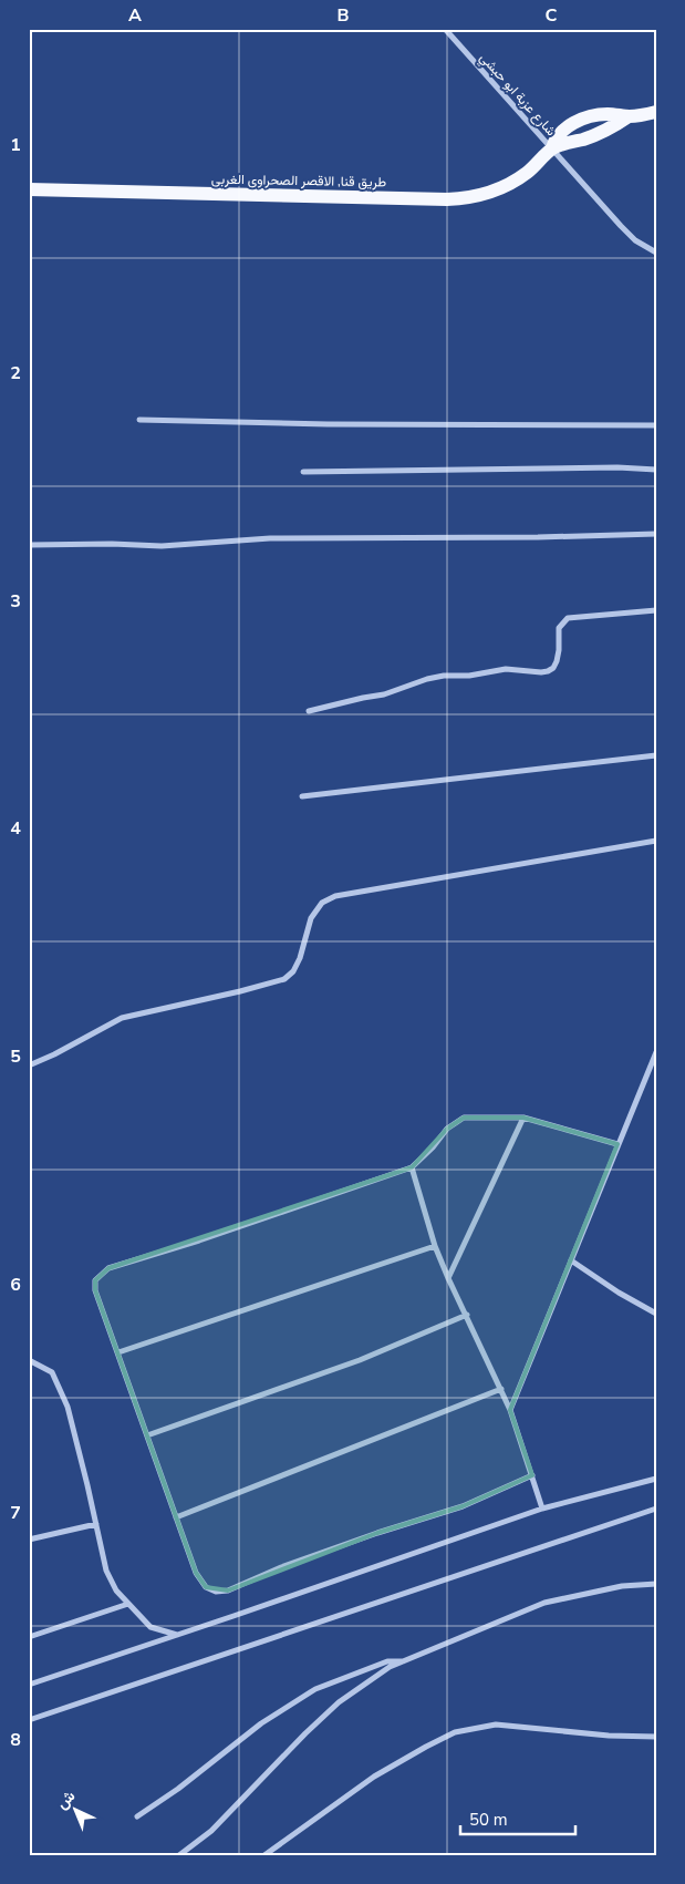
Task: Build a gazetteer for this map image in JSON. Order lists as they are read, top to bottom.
{
  "streets": {
    "main road": ["طريق قنا, الاقصر الصحراوى الغربى"],
    "street": ["شارع عزبة ابو حبشي"]
  },
  "crossings": [
    ["شارع عزبة ابو حبشي", "طريق قنا, الاقصر الصحراوى الغربى"]
  ],
  "scale_bar": "50 m",
  "north": "top left",
  "grid": {
    "columns": ["A", "B", "C"],
    "rows": [
      "1",
      "2",
      "3",
      "4",
      "5",
      "6",
      "7",
      "8"
    ]
  }
}
